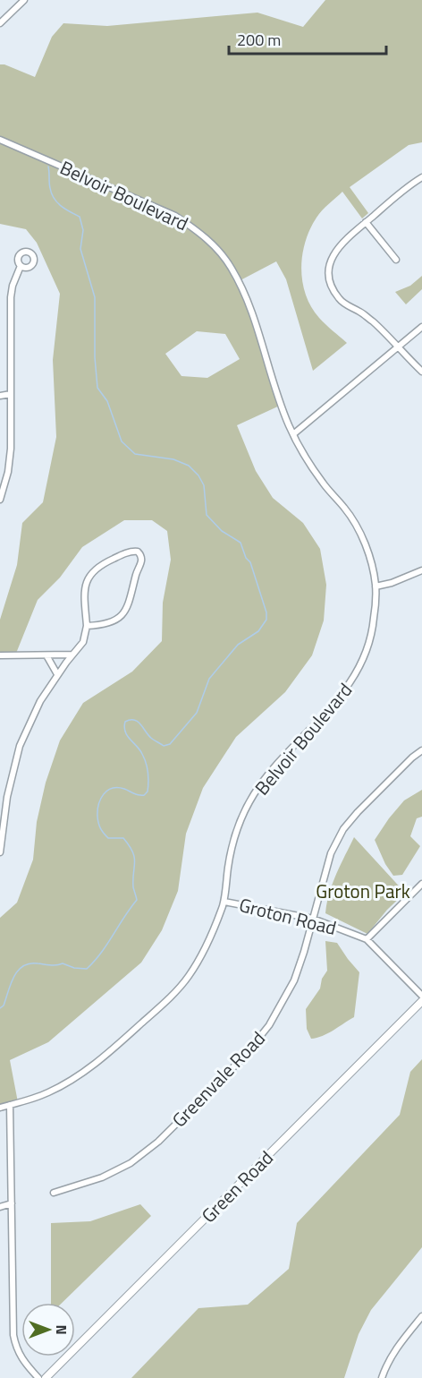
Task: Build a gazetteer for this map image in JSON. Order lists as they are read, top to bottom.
{
  "streets": {
    "main road": ["Green Road"],
    "street": ["Belvoir Boulevard", "Groton Road", "Greenvale Road"]
  },
  "crossings": [
    ["Belvoir Boulevard", "Groton Road"],
    ["Groton Road", "Greenvale Road"]
  ],
  "parks": ["Groton Park"],
  "scale_bar": "200 m",
  "north": "right"
}
